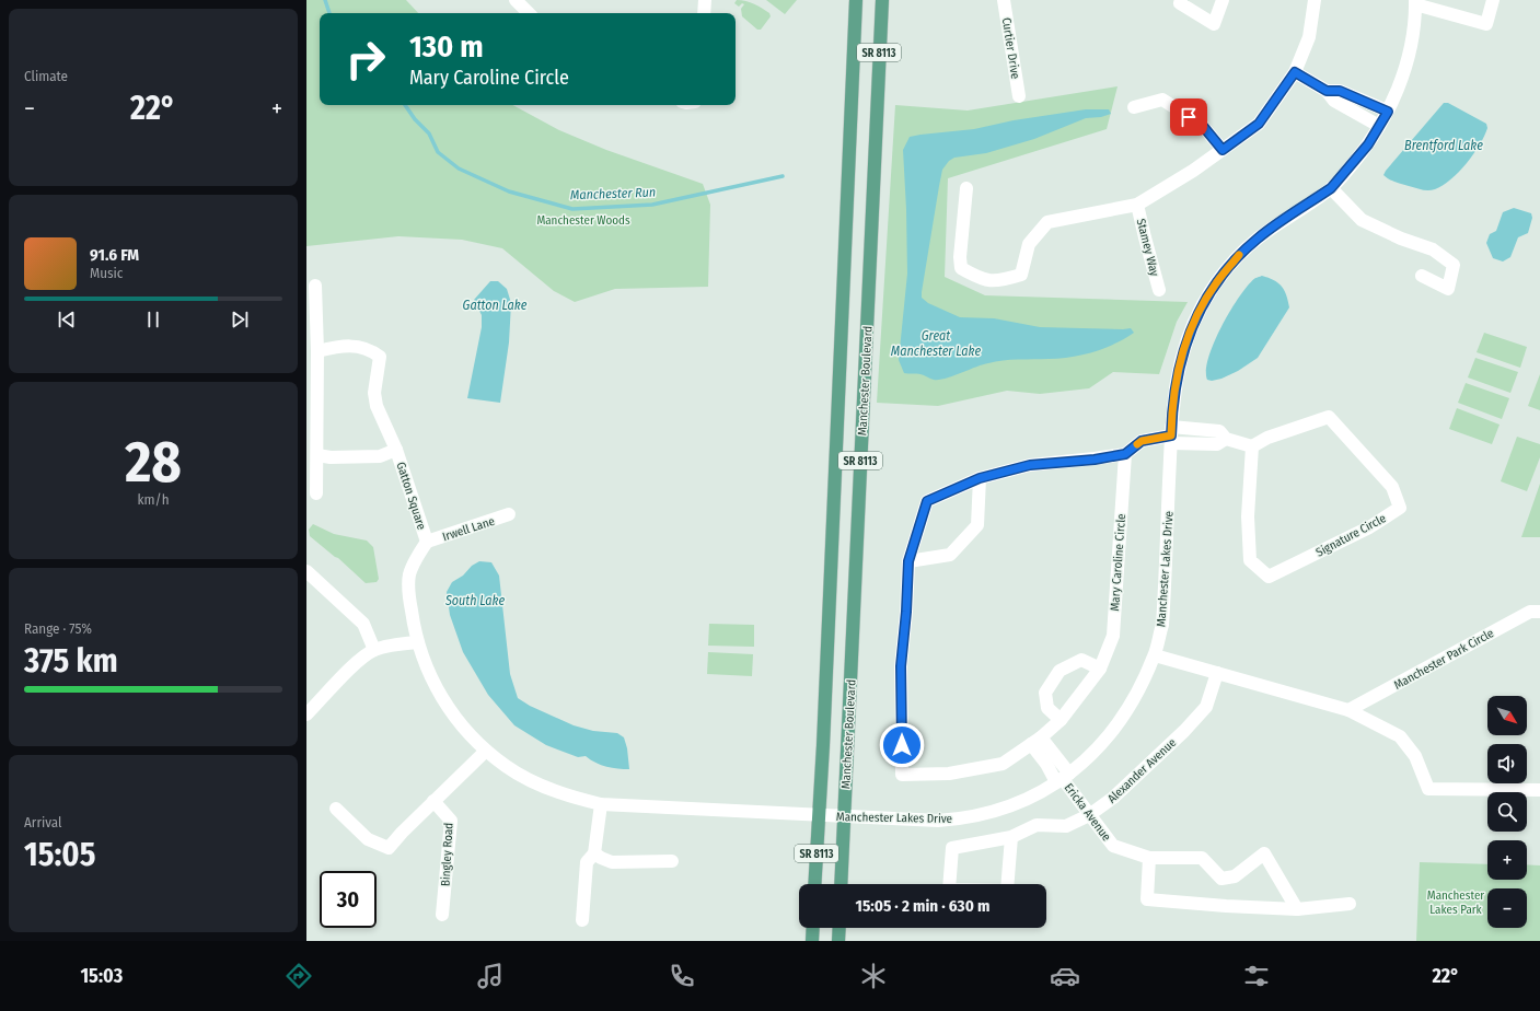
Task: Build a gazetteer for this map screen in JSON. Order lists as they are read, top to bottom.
{
  "streets": {
    "main road": ["SR 8113", "Manchester Boulevard"],
    "street": [
      "Curtier Drive",
      "Stamey Way",
      "Gatton Square",
      "Irwell Lane",
      "Signature Circle",
      "Mary Caroline Circle",
      "Manchester Lakes Drive",
      "Manchester Park Circle",
      "Alexander Avenue",
      "Ericka Avenue",
      "Bingley Road"
    ]
  },
  "crossings": [
    ["Manchester Boulevard", "Manchester Lakes Drive"],
    ["Gatton Square", "Irwell Lane"],
    ["Gatton Square", "Manchester Lakes Drive"],
    ["Irwell Lane", "Manchester Lakes Drive"],
    ["Mary Caroline Circle", "Manchester Lakes Drive"],
    ["Manchester Lakes Drive", "Ericka Avenue"],
    ["Alexander Avenue", "Ericka Avenue"]
  ],
  "water": [
    "Brentford Lake",
    "Manchester Run",
    "Gatton Lake",
    "Great Manchester Lake",
    "South Lake"
  ],
  "parks": ["Manchester Woods", "Manchester Lakes Park"],
  "north": "bottom right",
  "page": {
    "tile": [
      "Climate",
      ["28", "km/h"],
      ["Range · 75%", "375 km"],
      ["Arrival", "15:05"]
    ],
    "turn": ["130 m", "Mary Caroline Circle"],
    "heat": ["−", "22°", "+"],
    "song": ["91.6 FM", "Music"],
    "map_buttons": ["+", "−"],
    "limit": "30",
    "trip": "15:05 · 2 min · 630 m",
    "tabs": ["15:03", "22°"]
  }
}
